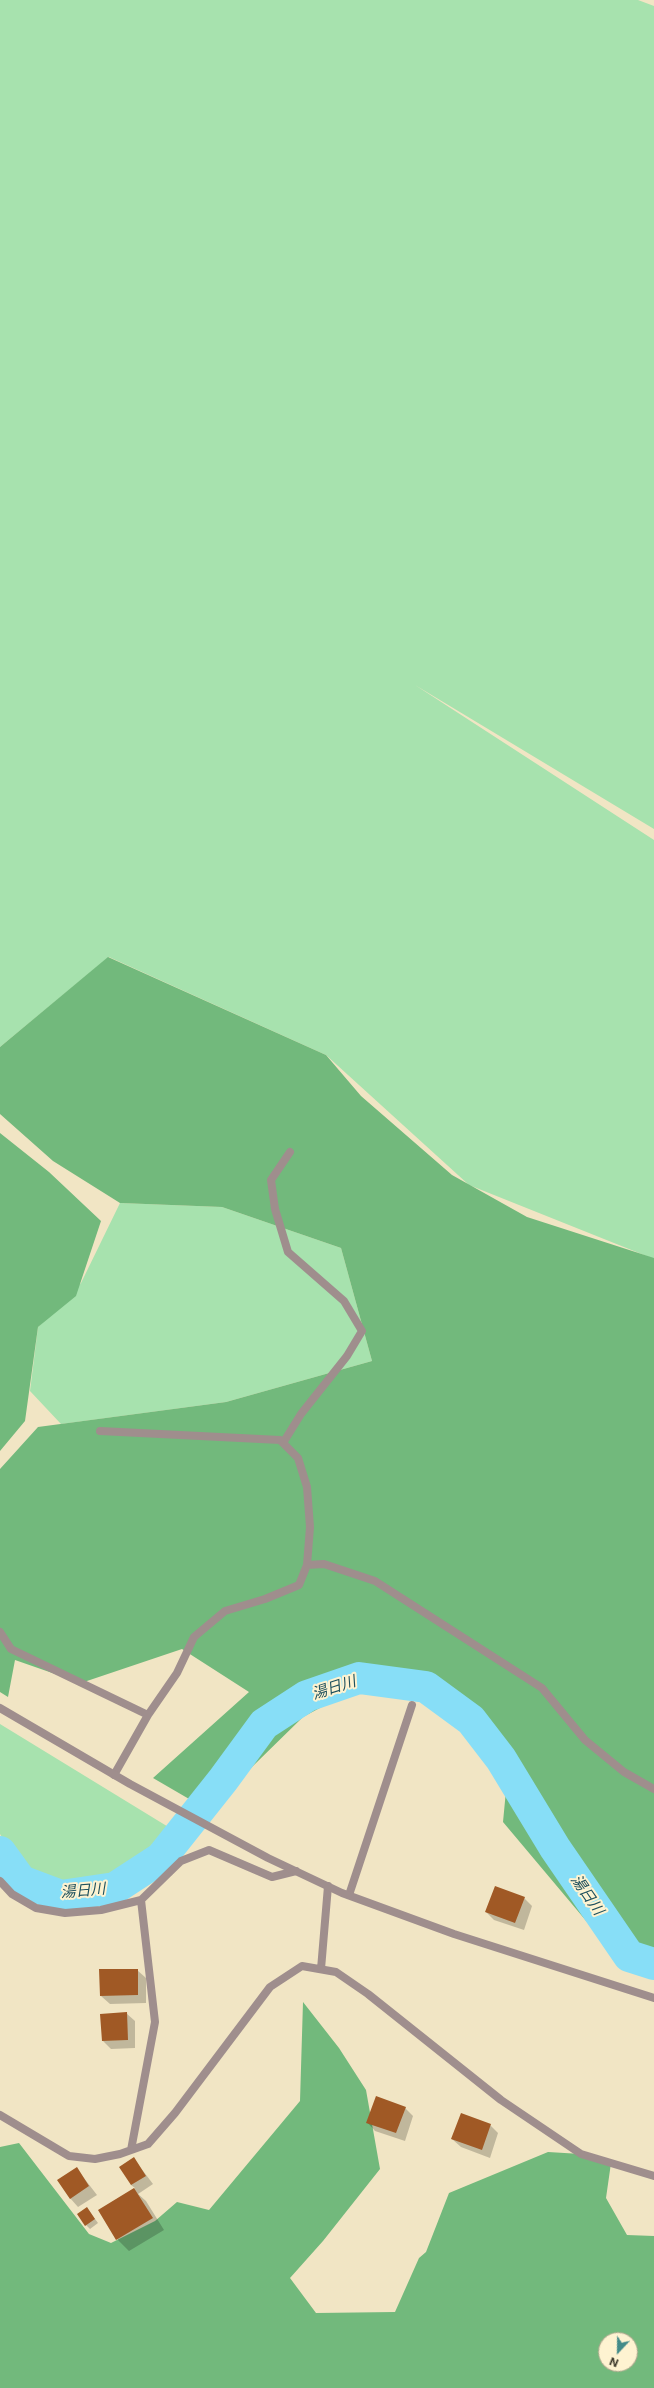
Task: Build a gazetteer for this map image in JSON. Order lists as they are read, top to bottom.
{
  "water": ["湯日川"],
  "north": "bottom"
}
